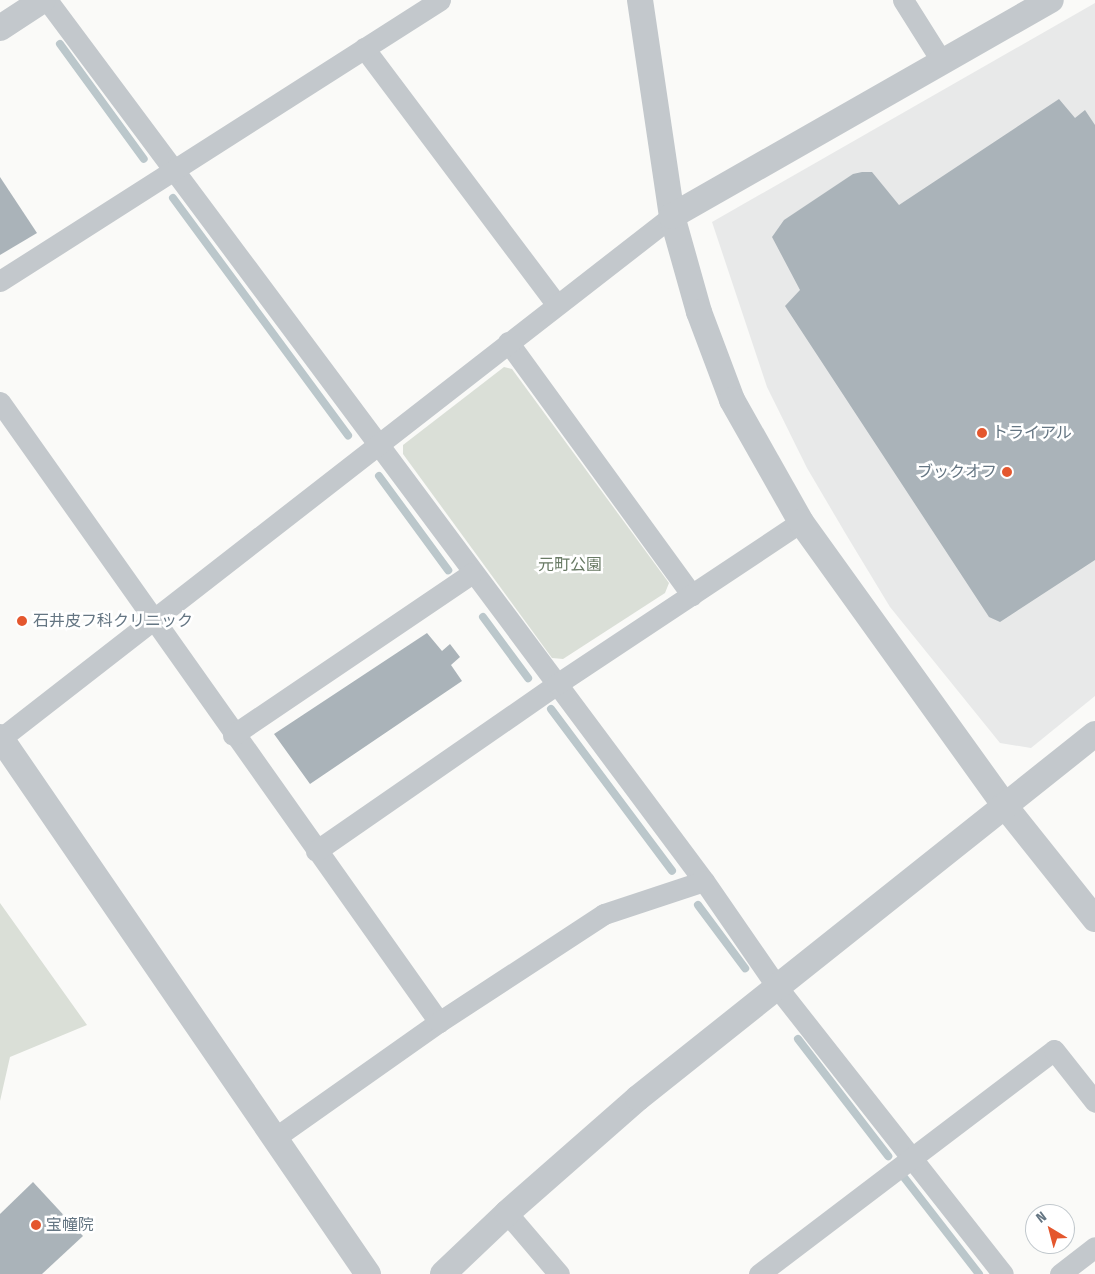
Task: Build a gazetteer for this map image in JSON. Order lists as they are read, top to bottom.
{
  "parks": ["元町公園"],
  "places": [
    "トライアル",
    "ブックオフ",
    "石井皮フ科クリニック",
    "宝幢院"
  ],
  "north": "top left"
}
